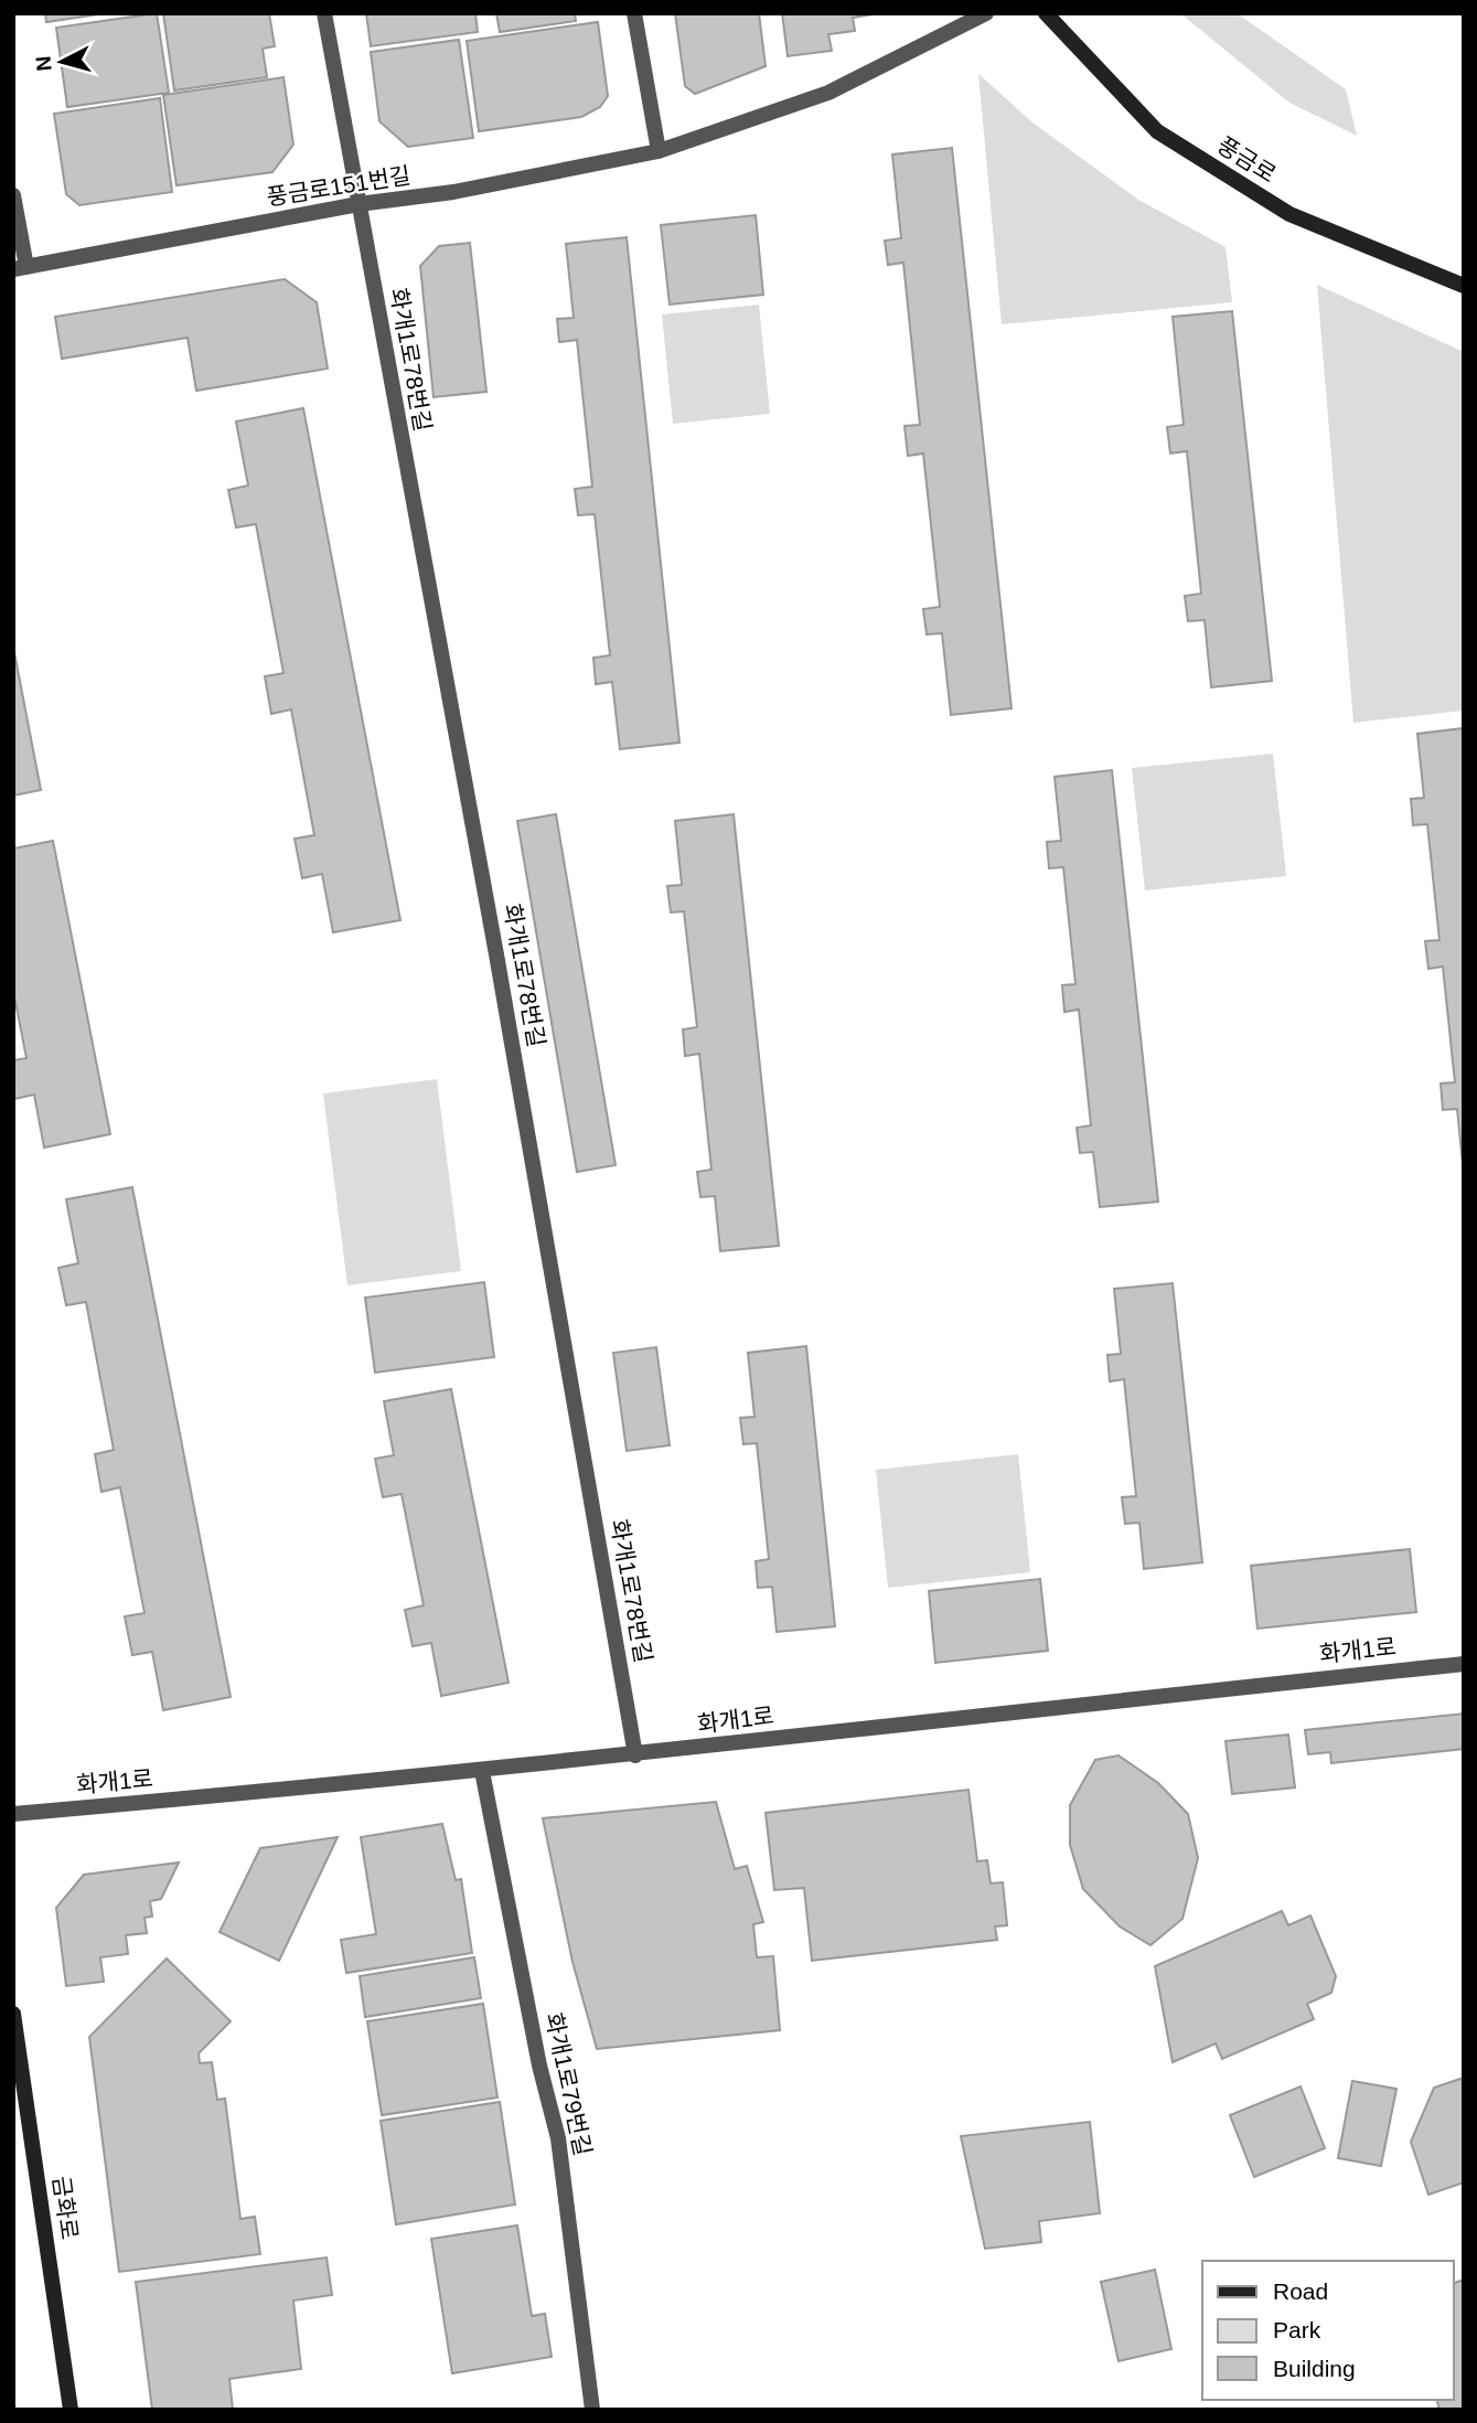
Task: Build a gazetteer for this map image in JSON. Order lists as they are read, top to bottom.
{
  "streets": {
    "street": [
      "풍금로",
      "풍금로151번길",
      "화개1로78번길",
      "화개1로",
      "화개1로79번길",
      "금화로"
    ]
  },
  "crossings": [
    ["풍금로151번길", "화개1로78번길"],
    ["화개1로78번길", "화개1로"],
    ["화개1로", "화개1로79번길"]
  ],
  "legend": ["Road", "Park", "Building"],
  "north": "left"
}
